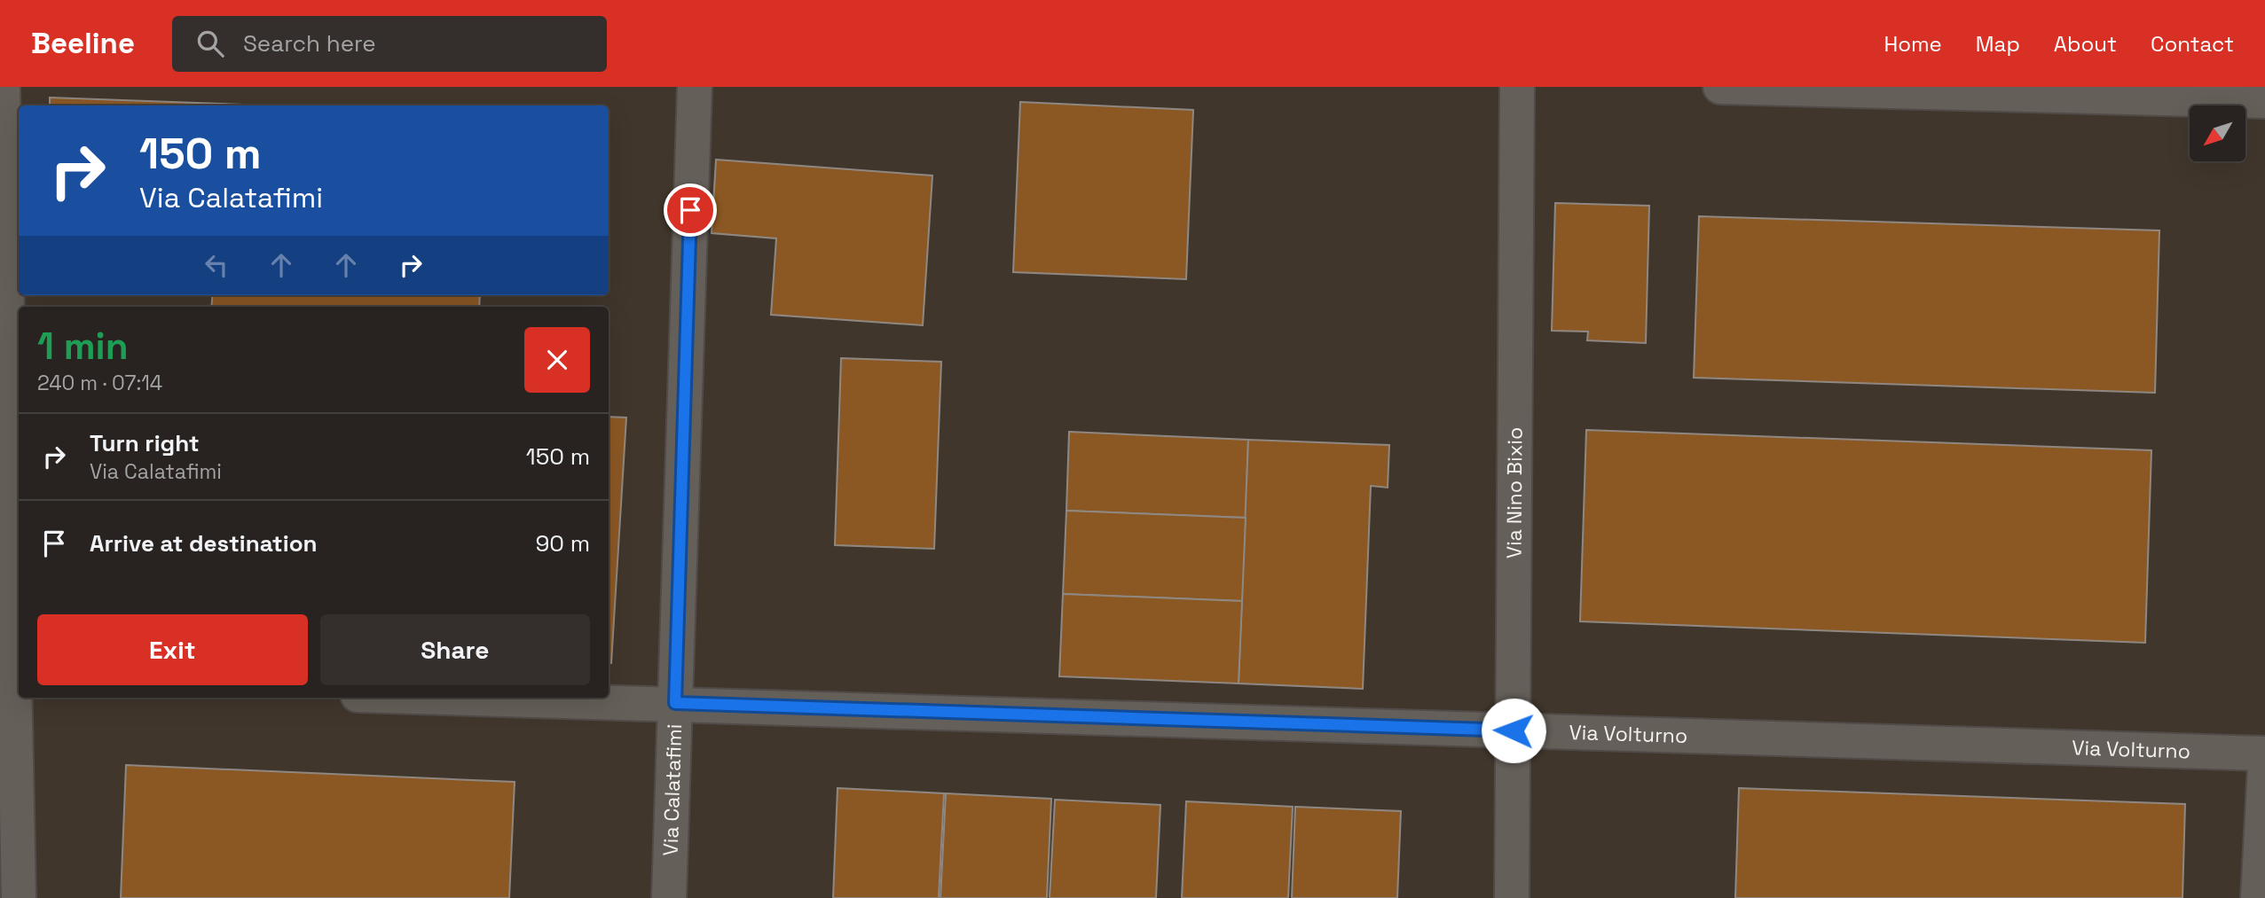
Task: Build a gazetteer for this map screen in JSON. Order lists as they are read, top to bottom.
{
  "streets": {
    "street": ["Via Nino Bixio", "Via Volturno", "Via Calatafimi"]
  },
  "crossings": [
    ["Via Nino Bixio", "Via Volturno"],
    ["Via Volturno", "Via Calatafimi"]
  ],
  "north": "bottom left",
  "page": {
    "header": "Beeline",
    "search": "Search here",
    "nav": [
      "Home",
      "Map",
      "About",
      "Contact"
    ],
    "turn": ["150 m", "Via Calatafimi"],
    "heading": ["1 min", "240 m · 07:14"],
    "list": [
      {
        "name": "Turn right",
        "note": "Via Calatafimi",
        "value": "150 m"
      },
      {
        "name": "Arrive at destination",
        "value": "90 m"
      }
    ],
    "buttons": ["Exit", "Share"]
  }
}
